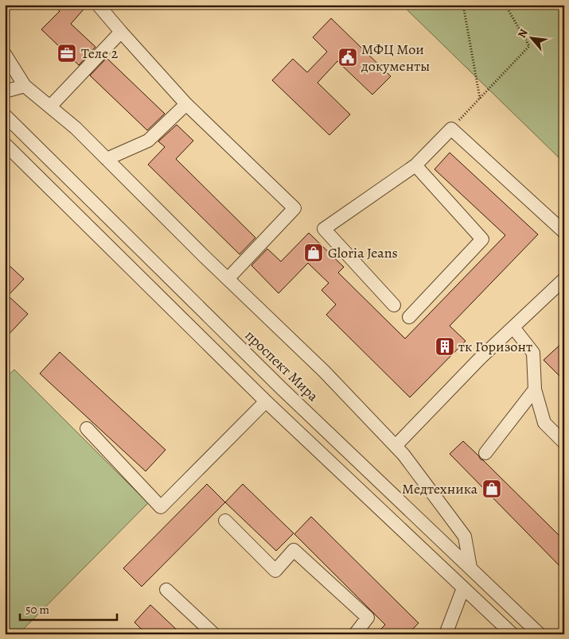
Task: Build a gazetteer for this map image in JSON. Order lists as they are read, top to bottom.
{
  "streets": {
    "street": ["проспект Мира"]
  },
  "places": {
    "office": ["Теле 2"],
    "public building": ["МФЦ Мои документы"],
    "shop": ["Gloria Jeans", "Медтехника"],
    "building": ["тк Горизонт"]
  },
  "scale_bar": "50 m",
  "north": "top left"
}
